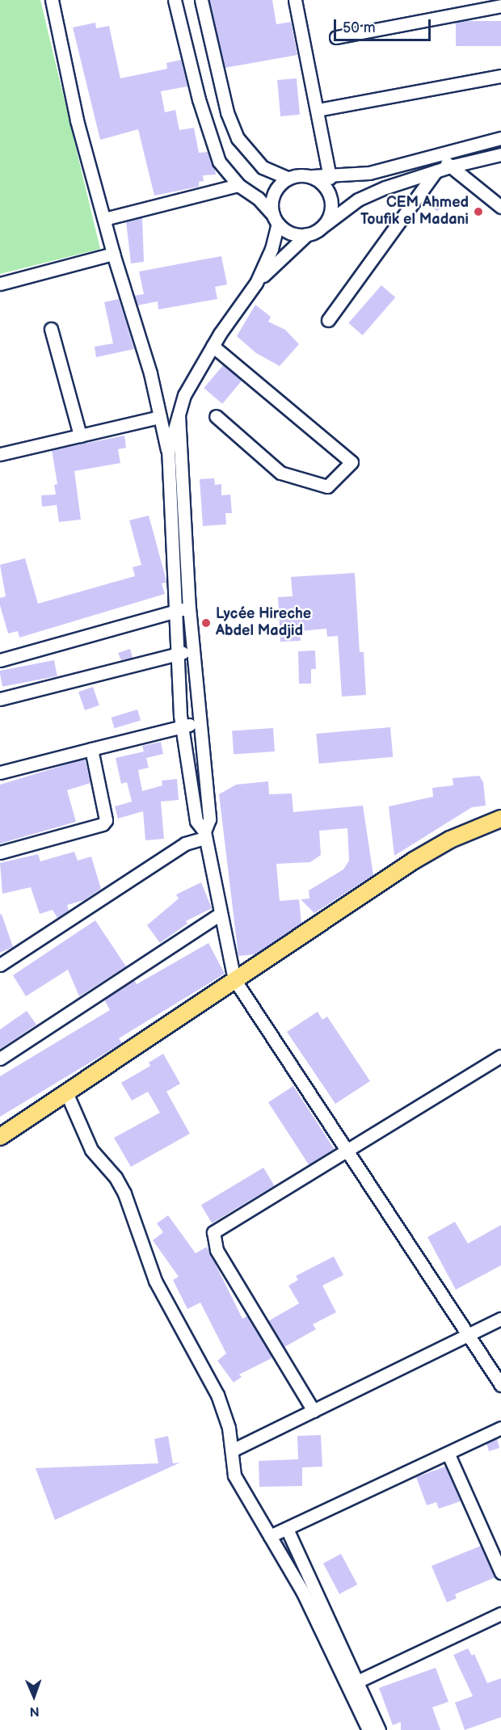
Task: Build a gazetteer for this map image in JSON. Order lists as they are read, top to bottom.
{
  "places": ["CEM Ahmed Toufik el Madani", "Lycée Hireche Abdel Madjid"],
  "scale_bar": "50 m",
  "north": "bottom"
}
